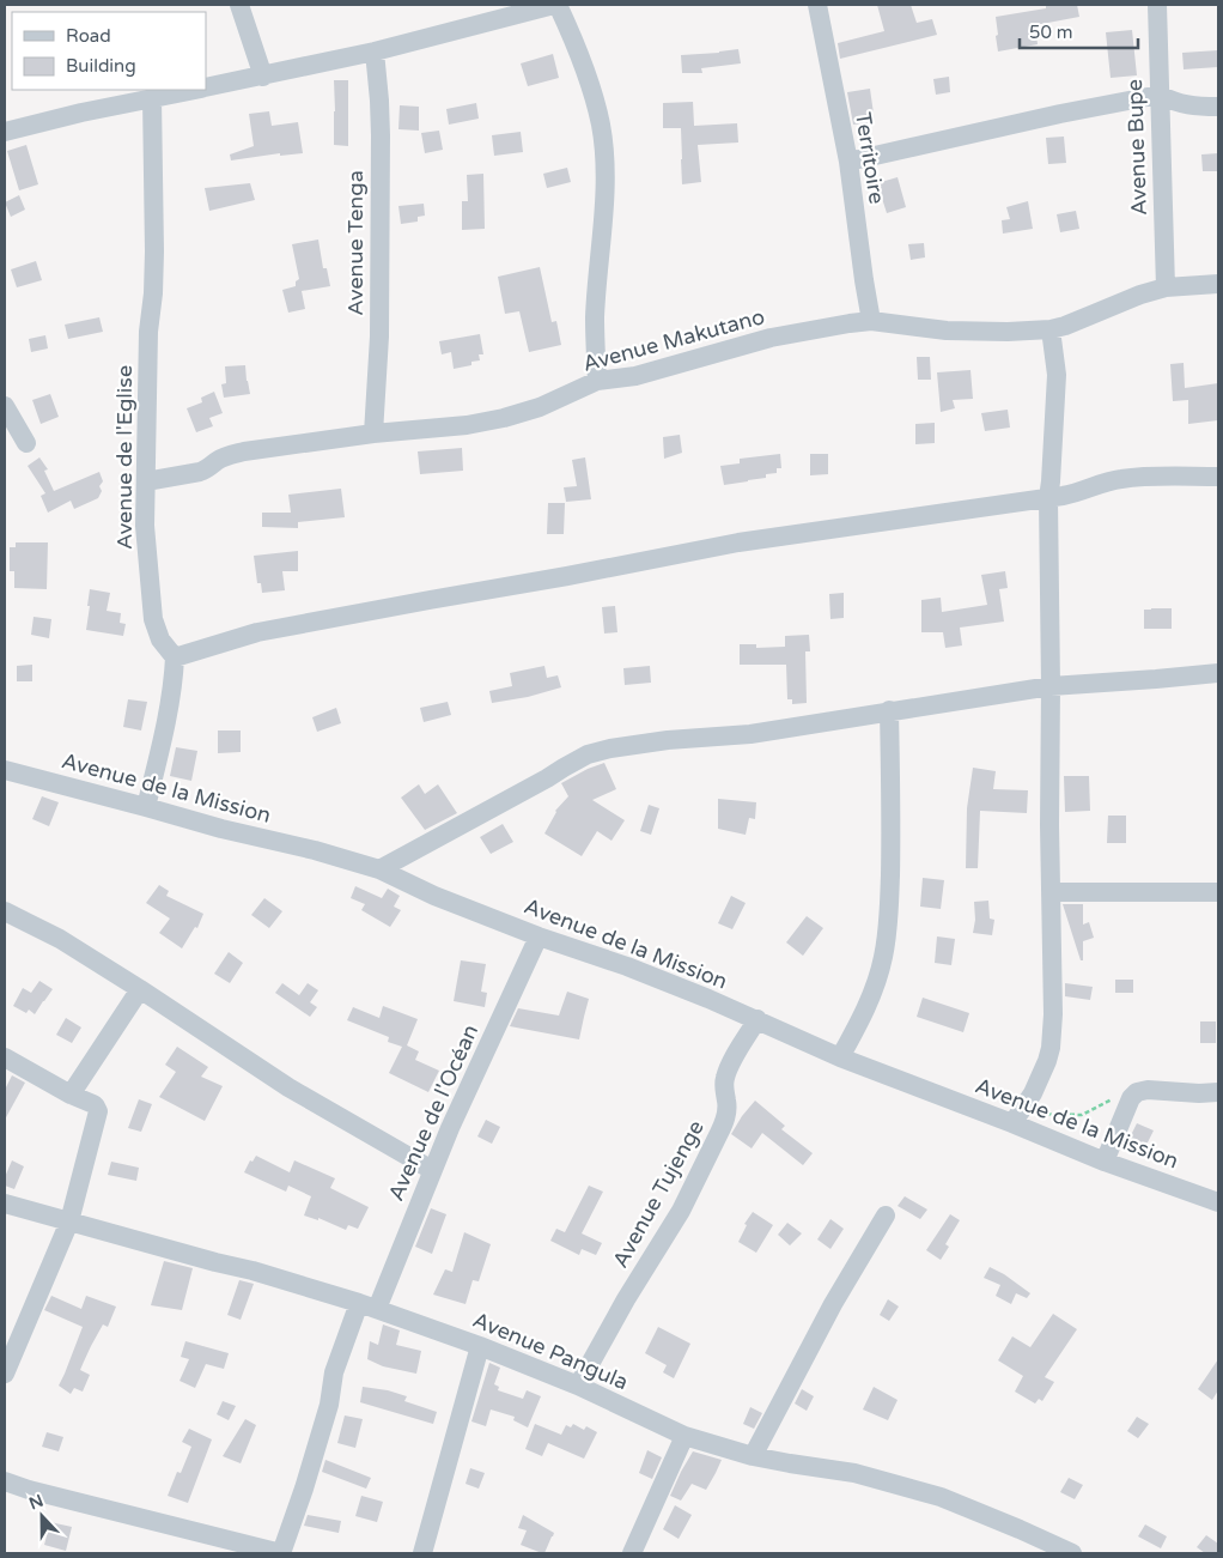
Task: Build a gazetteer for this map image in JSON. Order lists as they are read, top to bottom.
{
  "streets": {
    "street": [
      "Avenue Bupe",
      "Territoire",
      "Avenue Tenga",
      "Avenue Makutano",
      "Avenue de l'Eglise",
      "Avenue de la Mission",
      "Avenue de l'Océan",
      "Avenue Tujenge",
      "Avenue Pangula"
    ]
  },
  "crossings": [
    ["Avenue Bupe", "Avenue Makutano"],
    ["Territoire", "Avenue Makutano"],
    ["Avenue Tenga", "Avenue Makutano"],
    ["Avenue Makutano", "Avenue de l'Eglise"],
    ["Avenue de la Mission", "Avenue de l'Océan"],
    ["Avenue de la Mission", "Avenue Tujenge"],
    ["Avenue de l'Océan", "Avenue Pangula"],
    ["Avenue Tujenge", "Avenue Pangula"]
  ],
  "legend": ["Road", "Building"],
  "scale_bar": "50 m",
  "north": "top"
}
